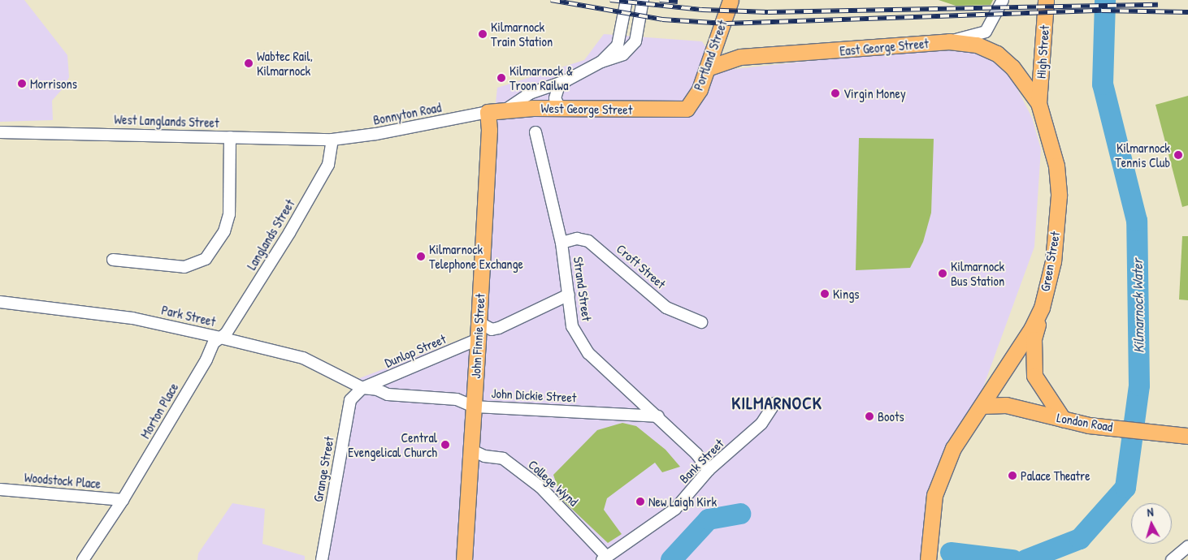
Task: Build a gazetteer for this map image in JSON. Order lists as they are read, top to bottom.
{
  "streets": {
    "main road": [
      "East George Street",
      "High Street",
      "Portland Street",
      "West George Street",
      "Green Street",
      "John Finnie Street",
      "London Road"
    ],
    "street": [
      "Bonnyton Road",
      "West Langlands Street",
      "Langlands Street",
      "Croft Street",
      "Strand Street",
      "Park Street",
      "Dunlop Street",
      "John Dickie Street",
      "Morton Place",
      "Bank Street",
      "Grange Street",
      "Woodstock Place",
      "College Wynd"
    ]
  },
  "crossings": [
    ["East George Street", "High Street"],
    ["East George Street", "Portland Street"],
    ["East George Street", "Green Street"],
    ["High Street", "Green Street"],
    ["Portland Street", "West George Street"],
    ["West George Street", "Bonnyton Road"],
    ["West George Street", "John Finnie Street"],
    ["Bonnyton Road", "West Langlands Street"],
    ["Bonnyton Road", "Langlands Street"],
    ["Bonnyton Road", "John Finnie Street"],
    ["West Langlands Street", "Langlands Street"],
    ["Langlands Street", "Park Street"],
    ["Langlands Street", "Morton Place"],
    ["Green Street", "London Road"],
    ["Croft Street", "Strand Street"],
    ["Strand Street", "John Dickie Street"],
    ["Strand Street", "Bank Street"],
    ["Park Street", "Dunlop Street"],
    ["Park Street", "John Dickie Street"],
    ["Park Street", "Morton Place"],
    ["Park Street", "Grange Street"],
    ["John Finnie Street", "Dunlop Street"],
    ["John Finnie Street", "John Dickie Street"],
    ["John Finnie Street", "College Wynd"],
    ["Dunlop Street", "John Dickie Street"],
    ["Dunlop Street", "Grange Street"],
    ["John Dickie Street", "Grange Street"],
    ["Morton Place", "Woodstock Place"],
    ["Bank Street", "College Wynd"]
  ],
  "districts": ["KILMARNOCK"],
  "water": ["Kilmarnock Water"],
  "places": [
    "Kilmarnock Train Station",
    "Wabtec Rail, Kilmarnock",
    "Kilmarnock & Troon Railwa",
    "Morrisons",
    "Virgin Money",
    "Kilmarnock Tennis Club",
    "Kilmarnock Telephone Exchange",
    "Kilmarnock Bus Station",
    "Kings",
    "Boots",
    "Central Evengelical Church",
    "Palace Theatre",
    "New Laigh Kirk"
  ],
  "north": "top"
}
